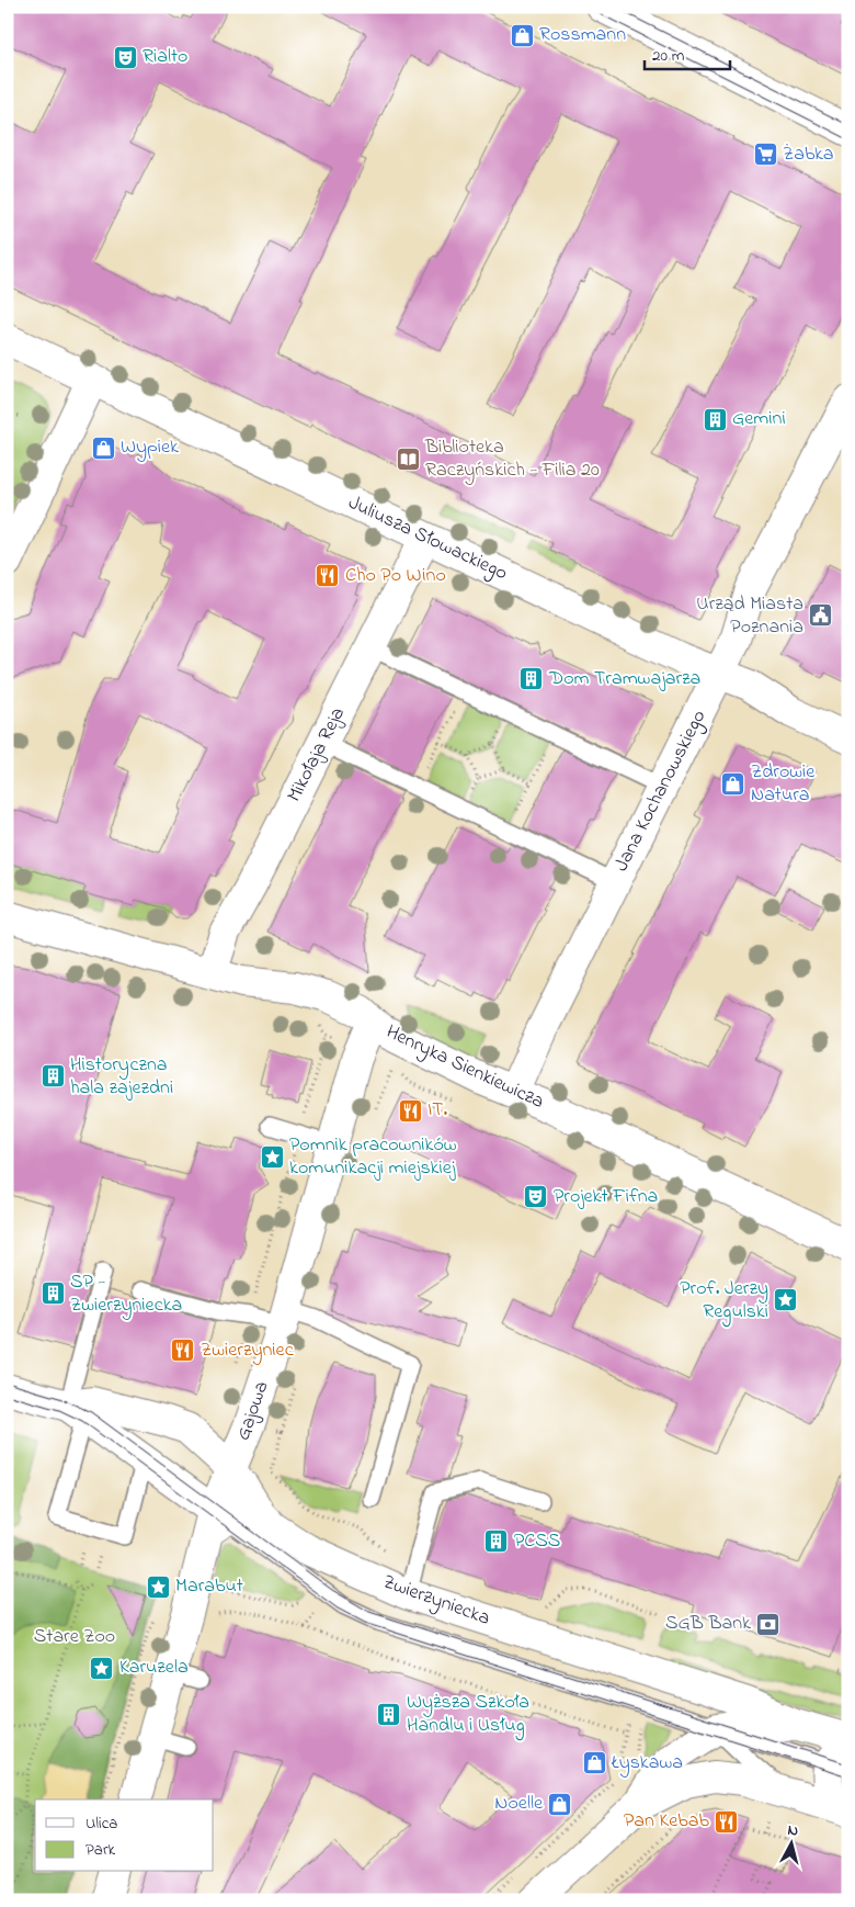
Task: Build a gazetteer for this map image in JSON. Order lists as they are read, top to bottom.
{
  "streets": {
    "street": [
      "Juliusza Słowackiego",
      "Mikołaja Reja",
      "Jana Kochanowskiego",
      "Henryka Sienkiewicza",
      "Gajowa",
      "Zwierzyniecka"
    ]
  },
  "crossings": [
    ["Juliusza Słowackiego", "Mikołaja Reja"],
    ["Juliusza Słowackiego", "Jana Kochanowskiego"],
    ["Mikołaja Reja", "Henryka Sienkiewicza"],
    ["Jana Kochanowskiego", "Henryka Sienkiewicza"],
    ["Henryka Sienkiewicza", "Gajowa"],
    ["Gajowa", "Zwierzyniecka"]
  ],
  "parks": ["Stare Zoo"],
  "places": {
    "shop": [
      "Rossmann",
      "Wypiek",
      "Zdrowie Natura",
      "Łyskawa",
      "Noelle"
    ],
    "theatre": ["Rialto", "Projekt Fifna"],
    "supermarket": ["Żabka"],
    "building": [
      "Gemini",
      "Dom Tramwajarza",
      "Historyczna hala zajezdni",
      "SP - Zwierzyniecka",
      "PCSS",
      "Wyższa Szkoła Handlu i Usług"
    ],
    "library": ["Biblioteka Raczyńskich - Filia 20"],
    "restaurant": [
      "Cho Po Wino",
      "IT.",
      "Zwierzyniec",
      "Pan Kebab"
    ],
    "public building": ["Urząd Miasta Poznania"],
    "place": [
      "Pomnik pracowników komunikacji miejskiej",
      "Prof. Jerzy Regulski",
      "Marabut",
      "Karuzela"
    ],
    "bank": ["SGB Bank"]
  },
  "legend": ["Ulica", "Park"],
  "scale_bar": "20 m",
  "north": "top"
}
